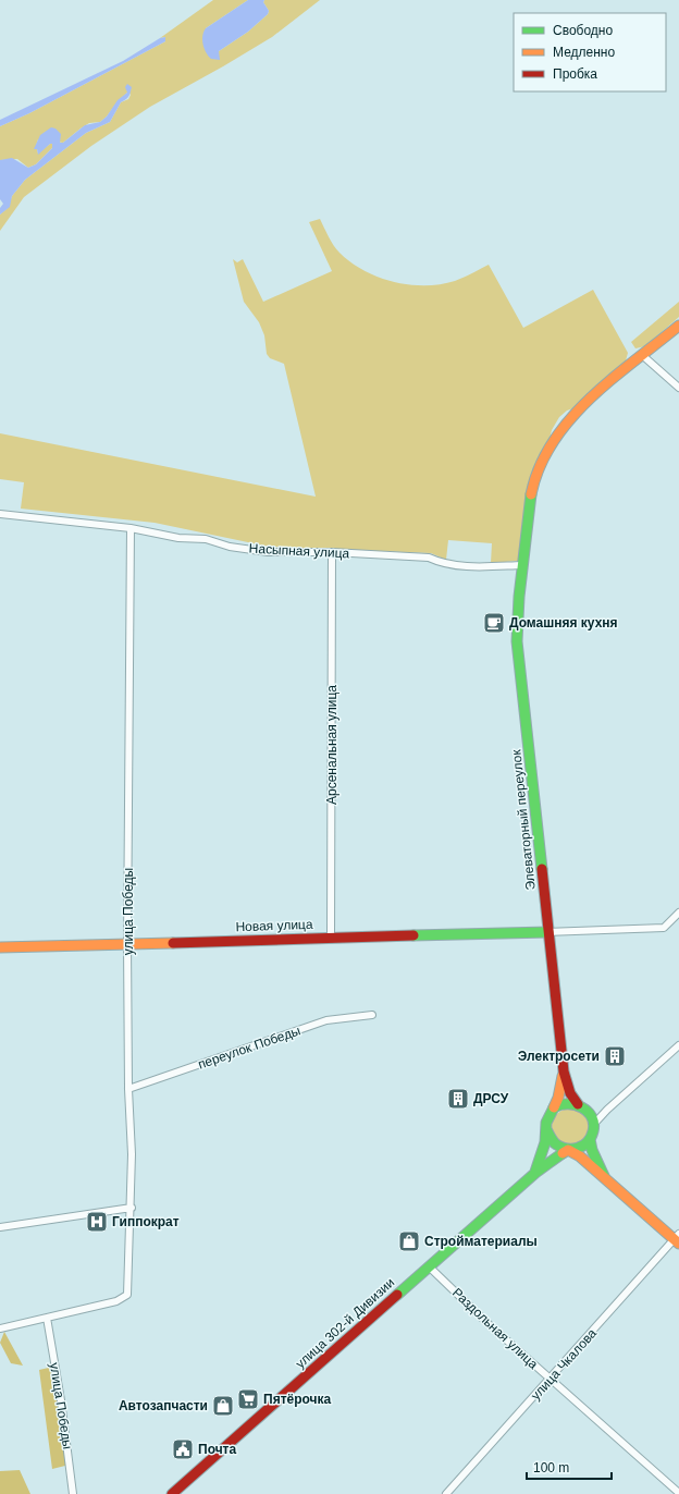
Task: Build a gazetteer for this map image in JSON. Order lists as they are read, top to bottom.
{
  "streets": {
    "main road": ["Элеваторный переулок", "Новая улица", "улица 302-й Дивизии"],
    "street": [
      "Насыпная улица",
      "Арсенальная улица",
      "улица Победы",
      "переулок Победы",
      "Раздольная улица",
      "улица Чкалова"
    ]
  },
  "crossings": [
    ["Насыпная улица", "Арсенальная улица"],
    ["Насыпная улица", "Элеваторный переулок"],
    ["Насыпная улица", "улица Победы"],
    ["Арсенальная улица", "Новая улица"],
    ["Элеваторный переулок", "Новая улица"],
    ["Элеваторный переулок", "улица 302-й Дивизии"],
    ["улица Победы", "Новая улица"],
    ["улица Победы", "переулок Победы"],
    ["улица 302-й Дивизии", "Раздольная улица"],
    ["Раздольная улица", "улица Чкалова"]
  ],
  "places": {
    "cafe": ["Домашняя кухня"],
    "building": ["Электросети", "ДРСУ"],
    "hospital": ["Гиппократ"],
    "shop": ["Стройматериалы", "Автозапчасти"],
    "supermarket": ["Пятёрочка"],
    "public building": ["Почта"]
  },
  "legend": ["Свободно", "Медленно", "Пробка"],
  "scale_bar": "100 m"
}
